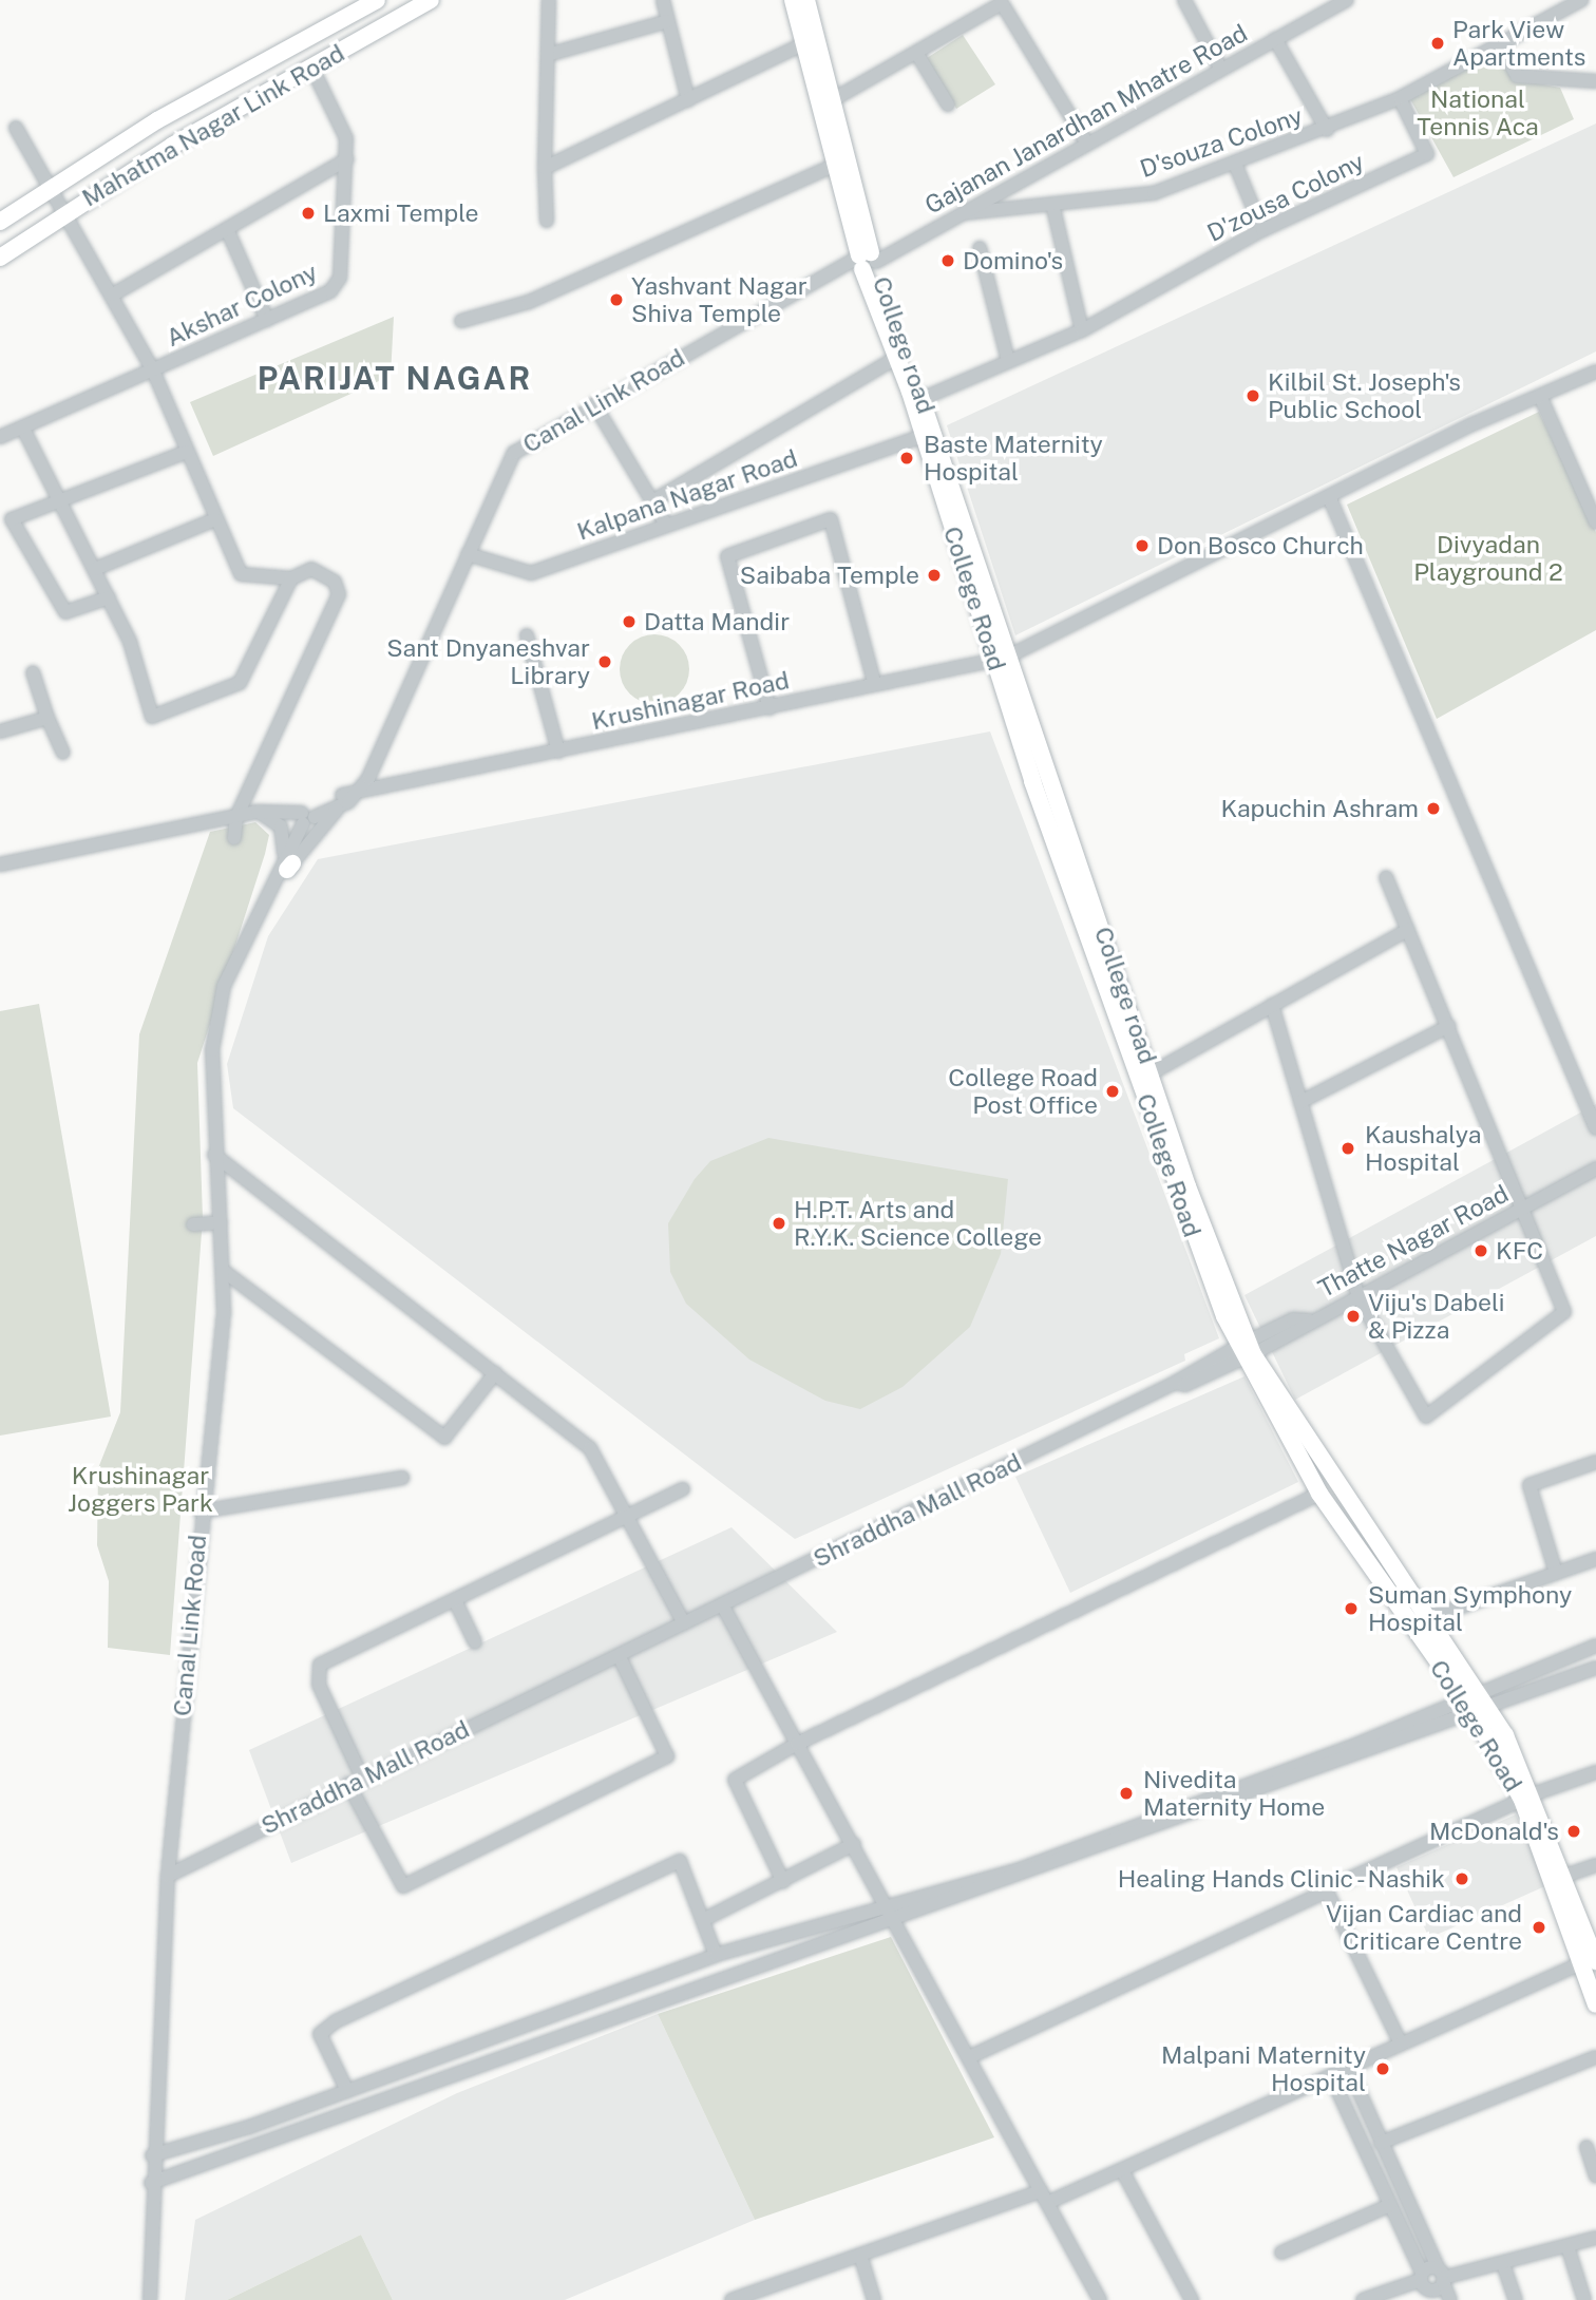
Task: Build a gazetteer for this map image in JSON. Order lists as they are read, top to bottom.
{
  "streets": {
    "main road": ["Mahatma Nagar Link Road", "College road", "College Road"],
    "street": [
      "Gajanan Janardhan Mhatre Road",
      "D'souza Colony",
      "D'zousa Colony",
      "Akshar Colony",
      "Canal Link Road",
      "Kalpana Nagar Road",
      "Krushinagar Road",
      "Thatte Nagar Road",
      "Shraddha Mall Road"
    ]
  },
  "crossings": [
    ["Gajanan Janardhan Mhatre Road", "D'souza Colony"],
    ["Gajanan Janardhan Mhatre Road", "College road"],
    ["Gajanan Janardhan Mhatre Road", "Canal Link Road"],
    ["Gajanan Janardhan Mhatre Road", "College Road"],
    ["Mahatma Nagar Link Road", "Akshar Colony"],
    ["D'souza Colony", "D'zousa Colony"],
    ["D'zousa Colony", "College road"],
    ["College road", "Canal Link Road"],
    ["College road", "College Road"],
    ["College road", "Krushinagar Road"],
    ["College road", "Thatte Nagar Road"],
    ["College road", "Shraddha Mall Road"],
    ["Canal Link Road", "Kalpana Nagar Road"],
    ["Canal Link Road", "College Road"],
    ["Canal Link Road", "Shraddha Mall Road"],
    ["Kalpana Nagar Road", "College Road"],
    ["College Road", "Krushinagar Road"],
    ["College Road", "Thatte Nagar Road"],
    ["College Road", "Shraddha Mall Road"],
    ["Thatte Nagar Road", "Shraddha Mall Road"]
  ],
  "districts": ["PARIJAT NAGAR"],
  "parks": ["National Tennis Aca", "Divyadan Playground 2", "Krushinagar Joggers Park"],
  "places": [
    "Park View Apartments",
    "Laxmi Temple",
    "Domino's",
    "Yashvant Nagar Shiva Temple",
    "Kilbil St. Joseph's Public School",
    "Baste Maternity Hospital",
    "Don Bosco Church",
    "Saibaba Temple",
    "Datta Mandir",
    "Sant Dnyaneshvar Library",
    "Kapuchin Ashram",
    "College Road Post Office",
    "Kaushalya Hospital",
    "H.P.T. Arts and R.Y.K. Science College",
    "KFC",
    "Viju's Dabeli & Pizza",
    "Suman Symphony Hospital",
    "Nivedita Maternity Home",
    "McDonald's",
    "Healing Hands Clinic - Nashik",
    "Vijan Cardiac and Criticare Centre",
    "Malpani Maternity Hospital"
  ]
}
